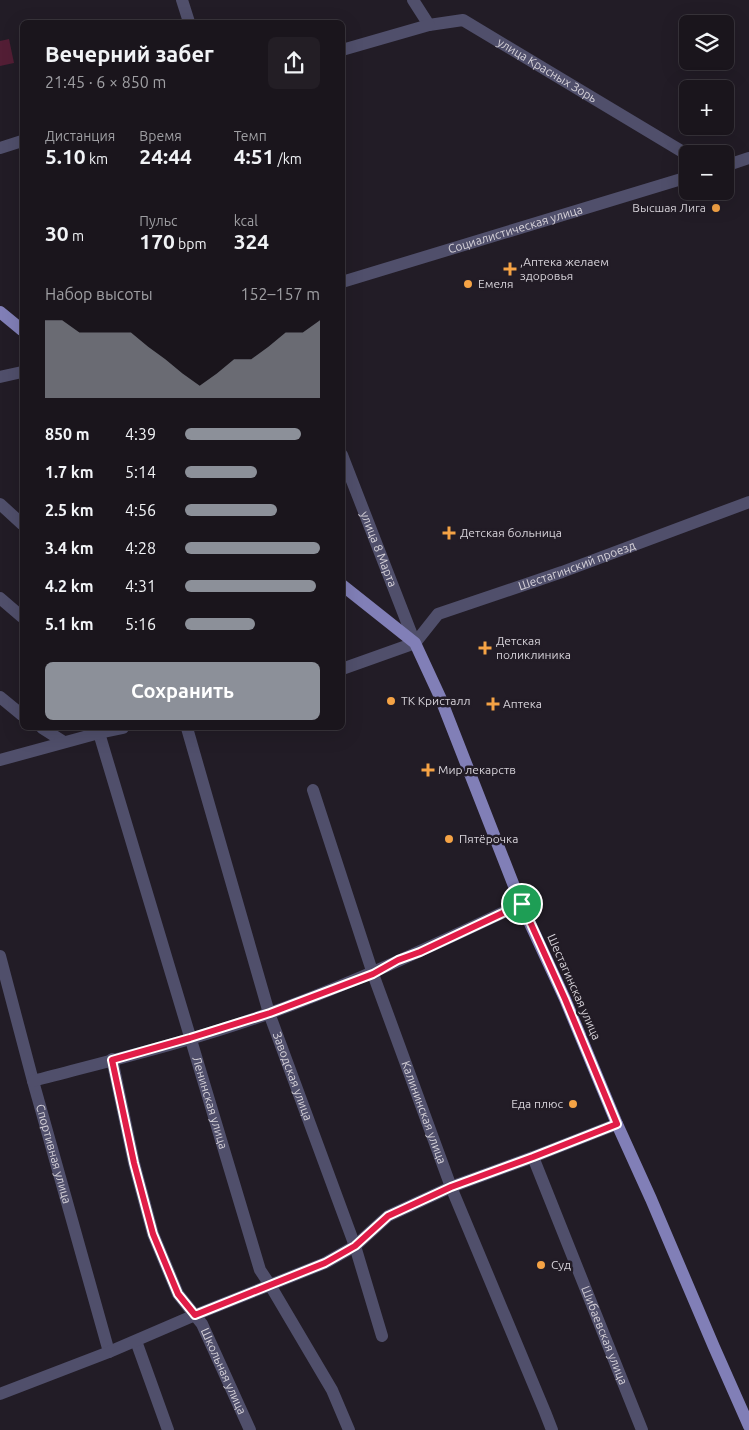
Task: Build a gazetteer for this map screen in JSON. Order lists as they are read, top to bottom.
{
  "streets": {
    "main road": ["Шестагинская улица"],
    "street": [
      "улица Красных Зорь",
      "Социалистическая улица",
      "улица 8 Марта",
      "Шестагинский проезд",
      "Заводская улица",
      "Ленинская улица",
      "Калининская улица",
      "Спортивная улица",
      "Шибаевская улица",
      "Школьная улица"
    ]
  },
  "crossings": [
    ["улица 8 Марта", "Шестагинский проезд"],
    ["улица 8 Марта", "Шестагинская улица"],
    ["Шестагинский проезд", "Шестагинская улица"]
  ],
  "places": {
    "other": [
      "Высшая Лига",
      "Емеля",
      "ТК Кристалл",
      "Пятёрочка",
      "Еда плюс",
      "Суд"
    ],
    "health": [
      ",Аптека желаем здоровья",
      "Детская больница",
      "Детская поликлиника",
      "Аптека",
      "Мир лекарств"
    ]
  },
  "page": {
    "map_buttons": ["+", "−"],
    "heading": ["Вечерний забег", "21:45 · 6 × 850 m"],
    "stats": [
      ["Дистанция", "5.10 km"],
      ["Время", "24:44"],
      ["Темп", "4:51 /km"],
      ["30 m"],
      ["Пульс", "170 bpm"],
      ["kcal", "324"]
    ],
    "chart": ["Набор высоты", "152–157 m"],
    "list": [
      {
        "name": "850 m",
        "note": "4:39"
      },
      {
        "name": "1.7 km",
        "note": "5:14"
      },
      {
        "name": "2.5 km",
        "note": "4:56"
      },
      {
        "name": "3.4 km",
        "note": "4:28"
      },
      {
        "name": "4.2 km",
        "note": "4:31"
      },
      {
        "name": "5.1 km",
        "note": "5:16"
      }
    ],
    "buttons": "Сохранить"
  }
}
